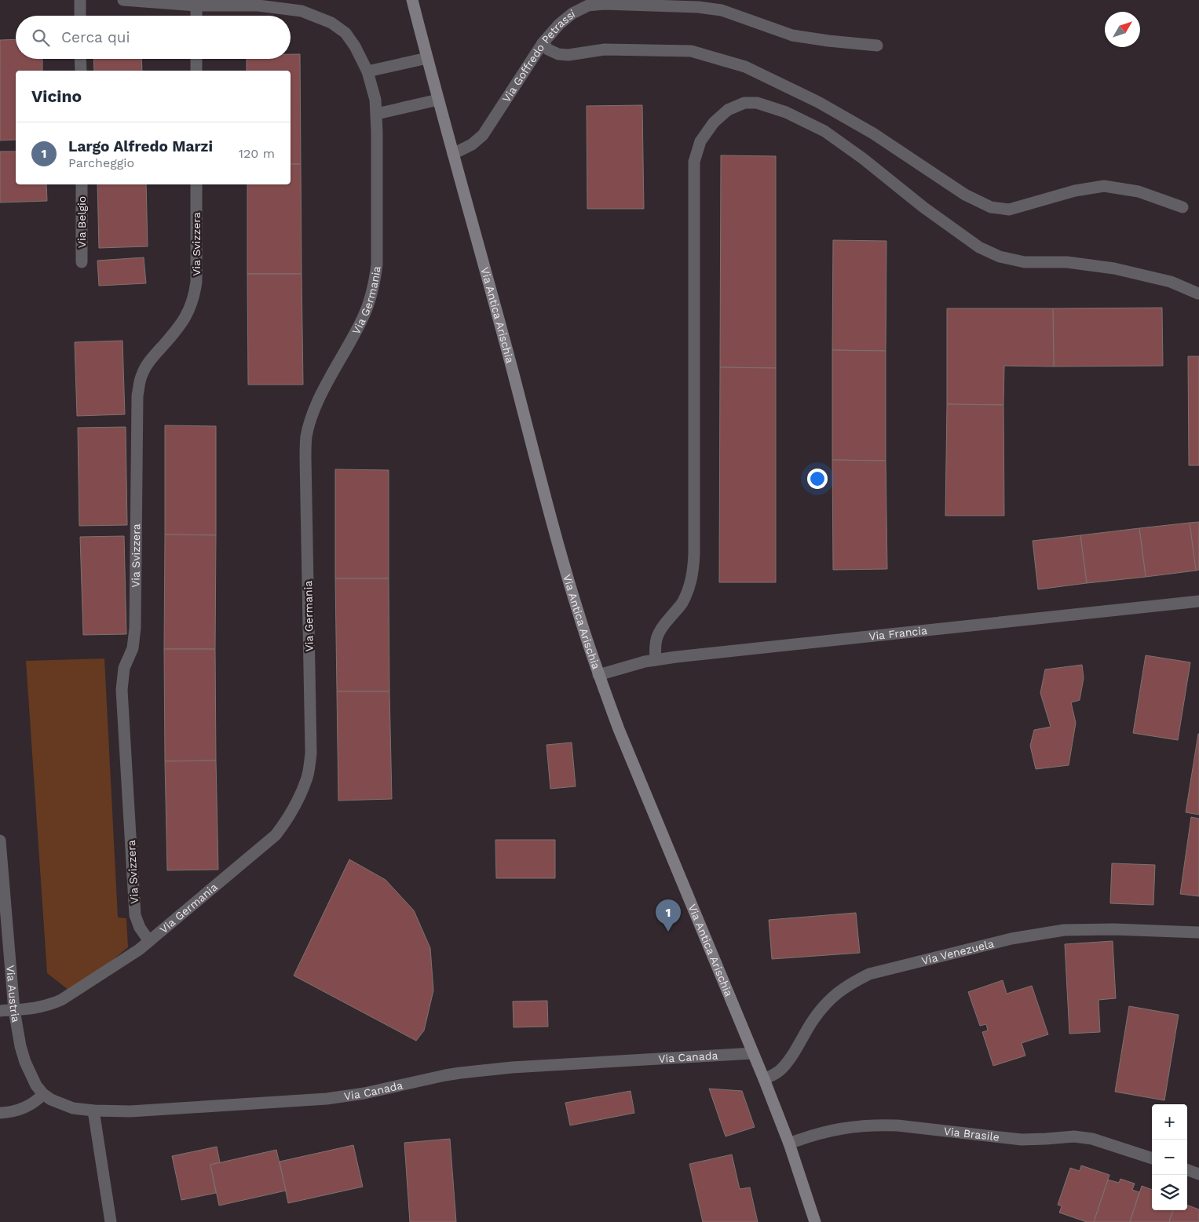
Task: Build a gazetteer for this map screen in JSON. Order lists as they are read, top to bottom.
{
  "streets": {
    "main road": ["Via Antica Arischia"],
    "street": [
      "Via Goffredo Petrassi",
      "Via Belgio",
      "Via Svizzera",
      "Via Germania",
      "Via Francia",
      "Via Venezuela",
      "Via Austria",
      "Via Canada",
      "Via Brasile"
    ]
  },
  "crossings": [
    ["Via Goffredo Petrassi", "Via Antica Arischia"],
    ["Via Svizzera", "Via Germania"],
    ["Via Germania", "Via Austria"],
    ["Via Antica Arischia", "Via Francia"],
    ["Via Antica Arischia", "Via Venezuela"],
    ["Via Antica Arischia", "Via Canada"],
    ["Via Antica Arischia", "Via Brasile"],
    ["Via Austria", "Via Canada"]
  ],
  "north": "top right",
  "page": {
    "search": "Cerca qui",
    "heading": "Vicino",
    "list": [
      {
        "mark": "1",
        "name": "Largo Alfredo Marzi",
        "note": "Parcheggio",
        "value": "120 m"
      }
    ],
    "pins": "1",
    "map_buttons": ["+", "−"]
  }
}
